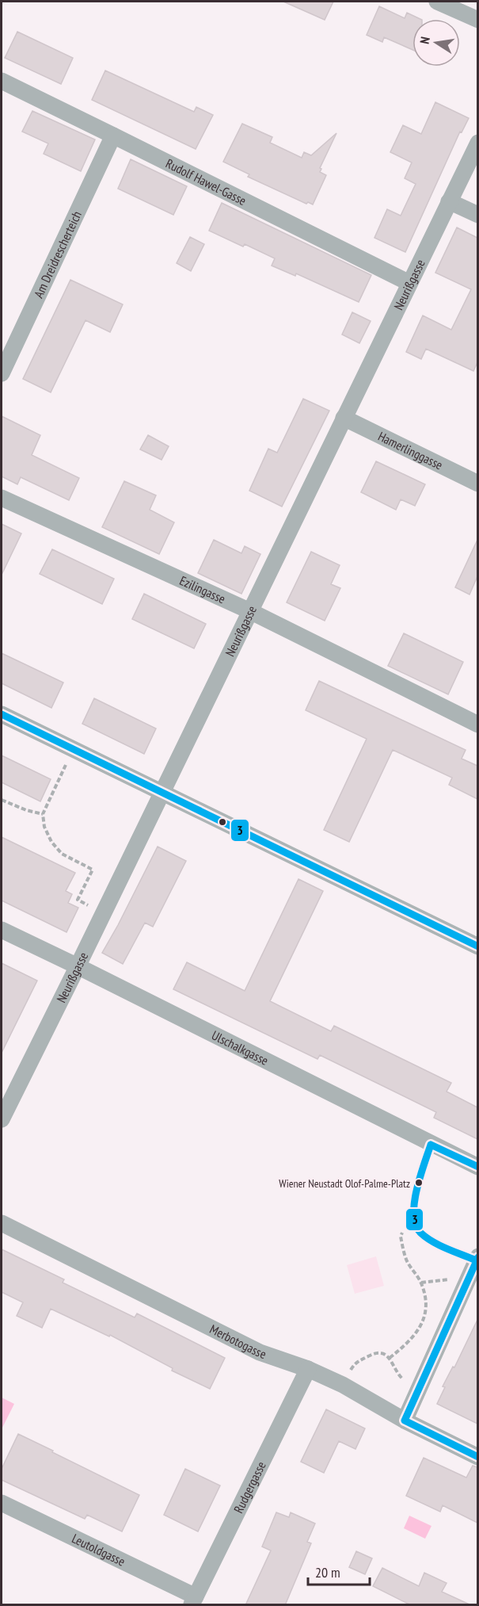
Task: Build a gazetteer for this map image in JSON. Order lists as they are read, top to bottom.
{
  "streets": {
    "street": [
      "Rudolf Hawel-Gasse",
      "Am Dreidrescherteich",
      "Neurißgasse",
      "Hamerlinggasse",
      "Ezilingasse",
      "Ulschalkgasse",
      "Merbotogasse",
      "Rudgergasse",
      "Leutoldgasse"
    ]
  },
  "crossings": [
    ["Rudolf Hawel-Gasse", "Am Dreidrescherteich"],
    ["Rudolf Hawel-Gasse", "Neurißgasse"],
    ["Neurißgasse", "Hamerlinggasse"],
    ["Neurißgasse", "Ezilingasse"],
    ["Neurißgasse", "Ulschalkgasse"],
    ["Merbotogasse", "Rudgergasse"],
    ["Rudgergasse", "Leutoldgasse"]
  ],
  "places": ["Wiener Neustadt Olof-Palme-Platz"],
  "lines": ["transit line 3"],
  "scale_bar": "20 m",
  "north": "left"
}
